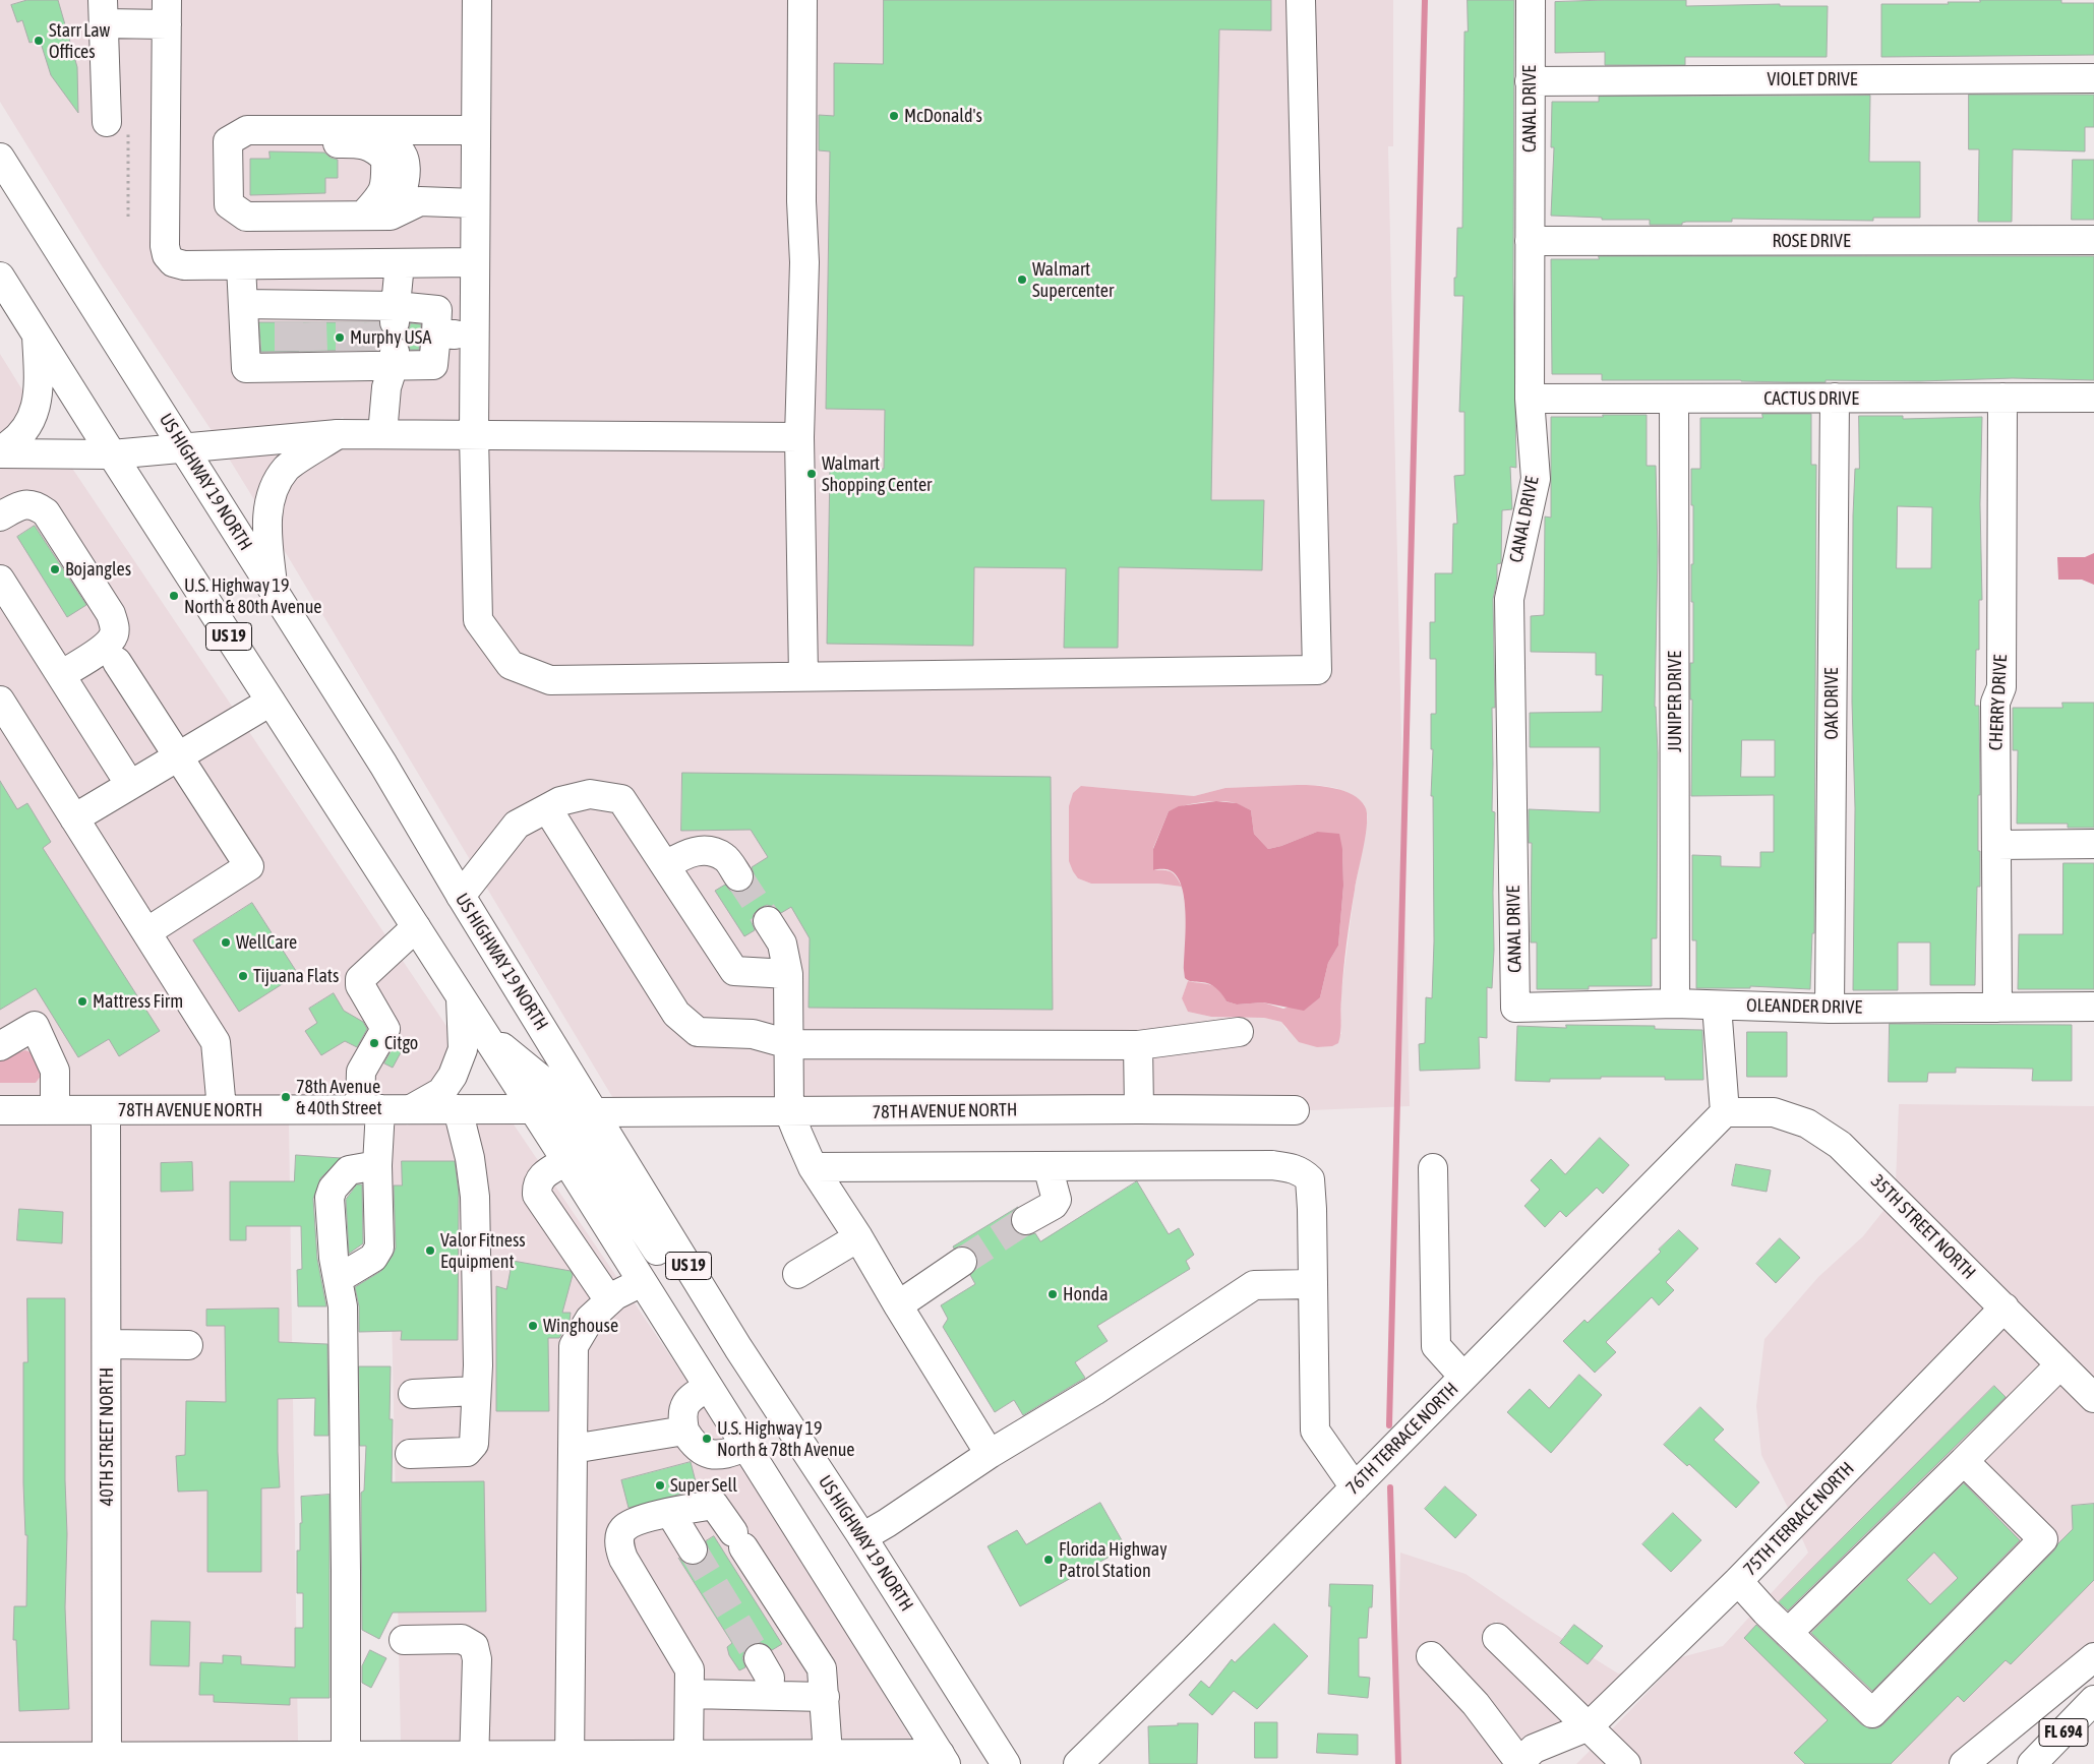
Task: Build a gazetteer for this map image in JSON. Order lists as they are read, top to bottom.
{
  "streets": {
    "main road": [
      "VIOLET DRIVE",
      "CANAL DRIVE",
      "ROSE DRIVE",
      "CACTUS DRIVE",
      "US HIGHWAY 19 NORTH",
      "US 19",
      "JUNIPER DRIVE",
      "CHERRY DRIVE",
      "OAK DRIVE",
      "OLEANDER DRIVE",
      "78TH AVENUE NORTH",
      "35TH STREET NORTH",
      "40TH STREET NORTH",
      "76TH TERRACE NORTH",
      "75TH TERRACE NORTH",
      "FL 694"
    ]
  },
  "crossings": [
    ["VIOLET DRIVE", "CANAL DRIVE"],
    ["CANAL DRIVE", "ROSE DRIVE"],
    ["CANAL DRIVE", "CACTUS DRIVE"],
    ["CANAL DRIVE", "OLEANDER DRIVE"],
    ["CACTUS DRIVE", "JUNIPER DRIVE"],
    ["CACTUS DRIVE", "CHERRY DRIVE"],
    ["CACTUS DRIVE", "OAK DRIVE"],
    ["US HIGHWAY 19 NORTH", "78TH AVENUE NORTH"],
    ["US 19", "78TH AVENUE NORTH"],
    ["JUNIPER DRIVE", "OLEANDER DRIVE"],
    ["CHERRY DRIVE", "OLEANDER DRIVE"],
    ["OAK DRIVE", "OLEANDER DRIVE"],
    ["78TH AVENUE NORTH", "40TH STREET NORTH"],
    ["35TH STREET NORTH", "76TH TERRACE NORTH"],
    ["35TH STREET NORTH", "75TH TERRACE NORTH"]
  ],
  "places": [
    "Starr Law Offices",
    "McDonald's",
    "Walmart Supercenter",
    "Murphy USA",
    "Walmart Shopping Center",
    "Bojangles",
    "U.S. Highway 19 North & 80th Avenue",
    "WellCare",
    "Tijuana Flats",
    "Mattress Firm",
    "Citgo",
    "78th Avenue & 40th Street",
    "Valor Fitness Equipment",
    "Honda",
    "Winghouse",
    "U.S. Highway 19 North & 78th Avenue",
    "Super Sell",
    "Florida Highway Patrol Station"
  ]
}
